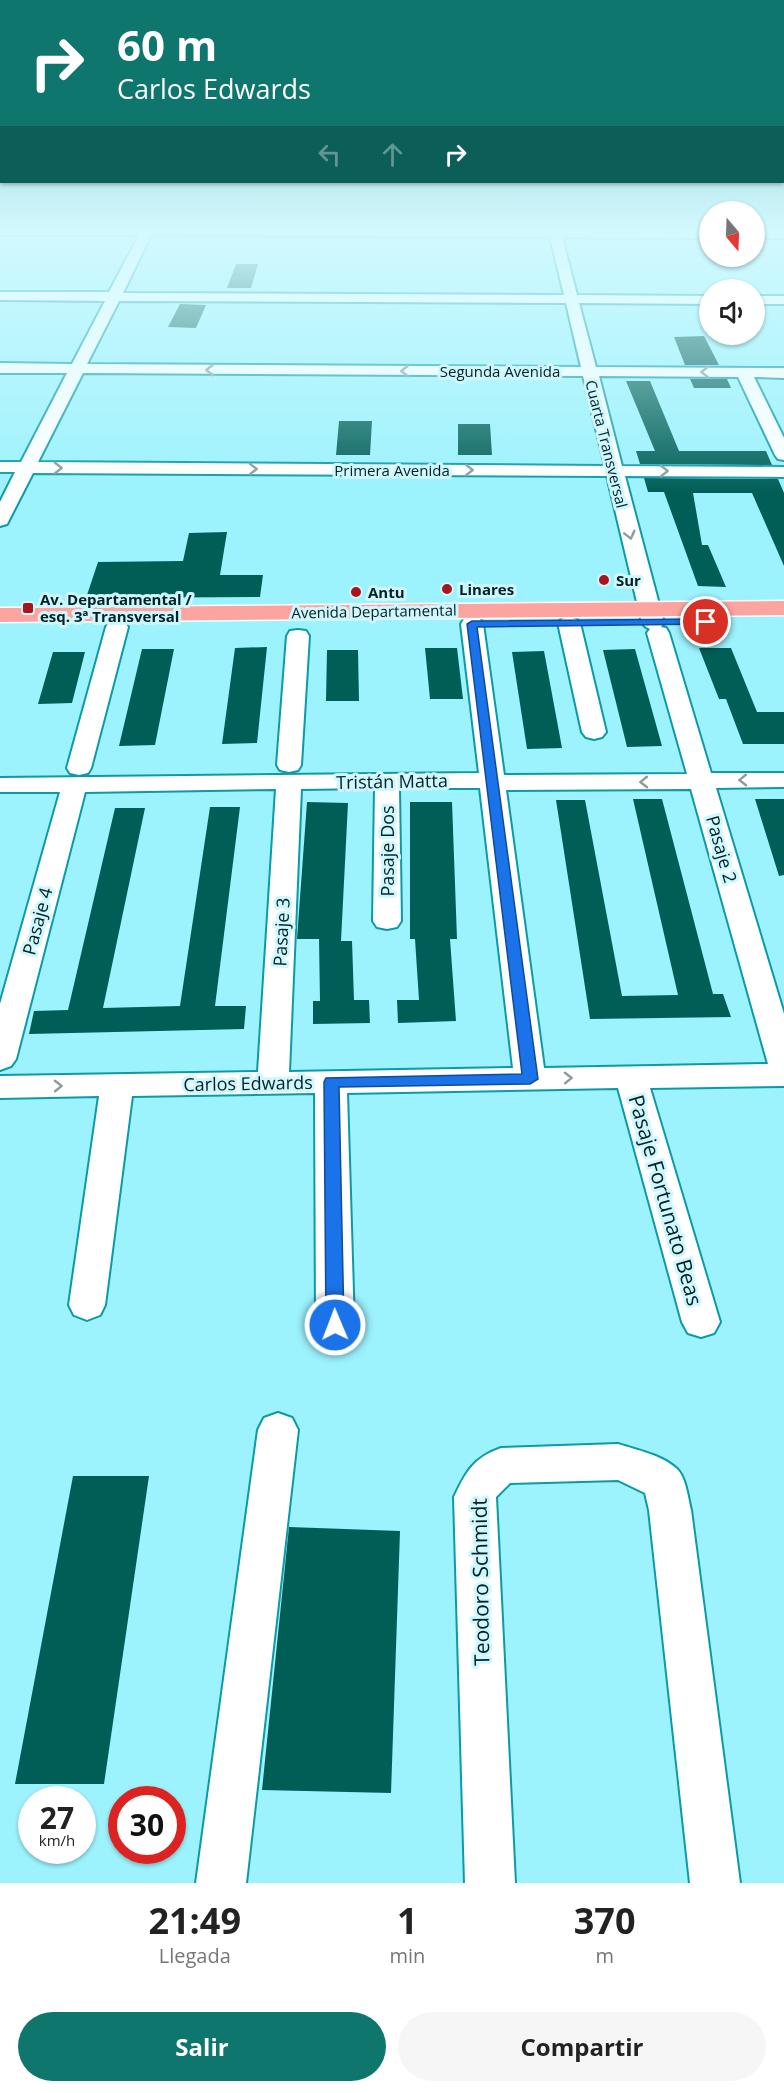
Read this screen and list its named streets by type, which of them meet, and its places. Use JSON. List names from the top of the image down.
{
  "streets": {
    "main road": ["Avenida Departamental"],
    "street": [
      "Segunda Avenida",
      "Cuarta Transversal",
      "Primera Avenida",
      "Tristán Matta",
      "Pasaje 2",
      "Pasaje Dos",
      "Pasaje 4",
      "Pasaje 3",
      "Carlos Edwards",
      "Pasaje Fortunato Beas",
      "Teodoro Schmidt"
    ]
  },
  "crossings": [
    ["Segunda Avenida", "Cuarta Transversal"],
    ["Cuarta Transversal", "Primera Avenida"],
    ["Cuarta Transversal", "Avenida Departamental"],
    ["Cuarta Transversal", "Pasaje 2"],
    ["Avenida Departamental", "Pasaje 2"],
    ["Avenida Departamental", "Pasaje 4"],
    ["Tristán Matta", "Pasaje 2"],
    ["Tristán Matta", "Pasaje Dos"],
    ["Tristán Matta", "Pasaje 4"],
    ["Tristán Matta", "Pasaje 3"],
    ["Pasaje 3", "Carlos Edwards"],
    ["Carlos Edwards", "Pasaje Fortunato Beas"]
  ],
  "one_way": ["Segunda Avenida", "Primera Avenida"],
  "places": {
    "other": ["Sur", "Linares", "Antu"],
    "transit": ["Av. Departamental / esq. 3ª Transversal"]
  },
  "north": "bottom",
  "page": {
    "turn": ["60 m", "Carlos Edwards"],
    "speed": "27 km/h",
    "limit": "30",
    "eta": [
      "21:49",
      "Llegada",
      "1",
      "min",
      "370",
      "m"
    ],
    "buttons": ["Salir", "Compartir"]
  }
}
